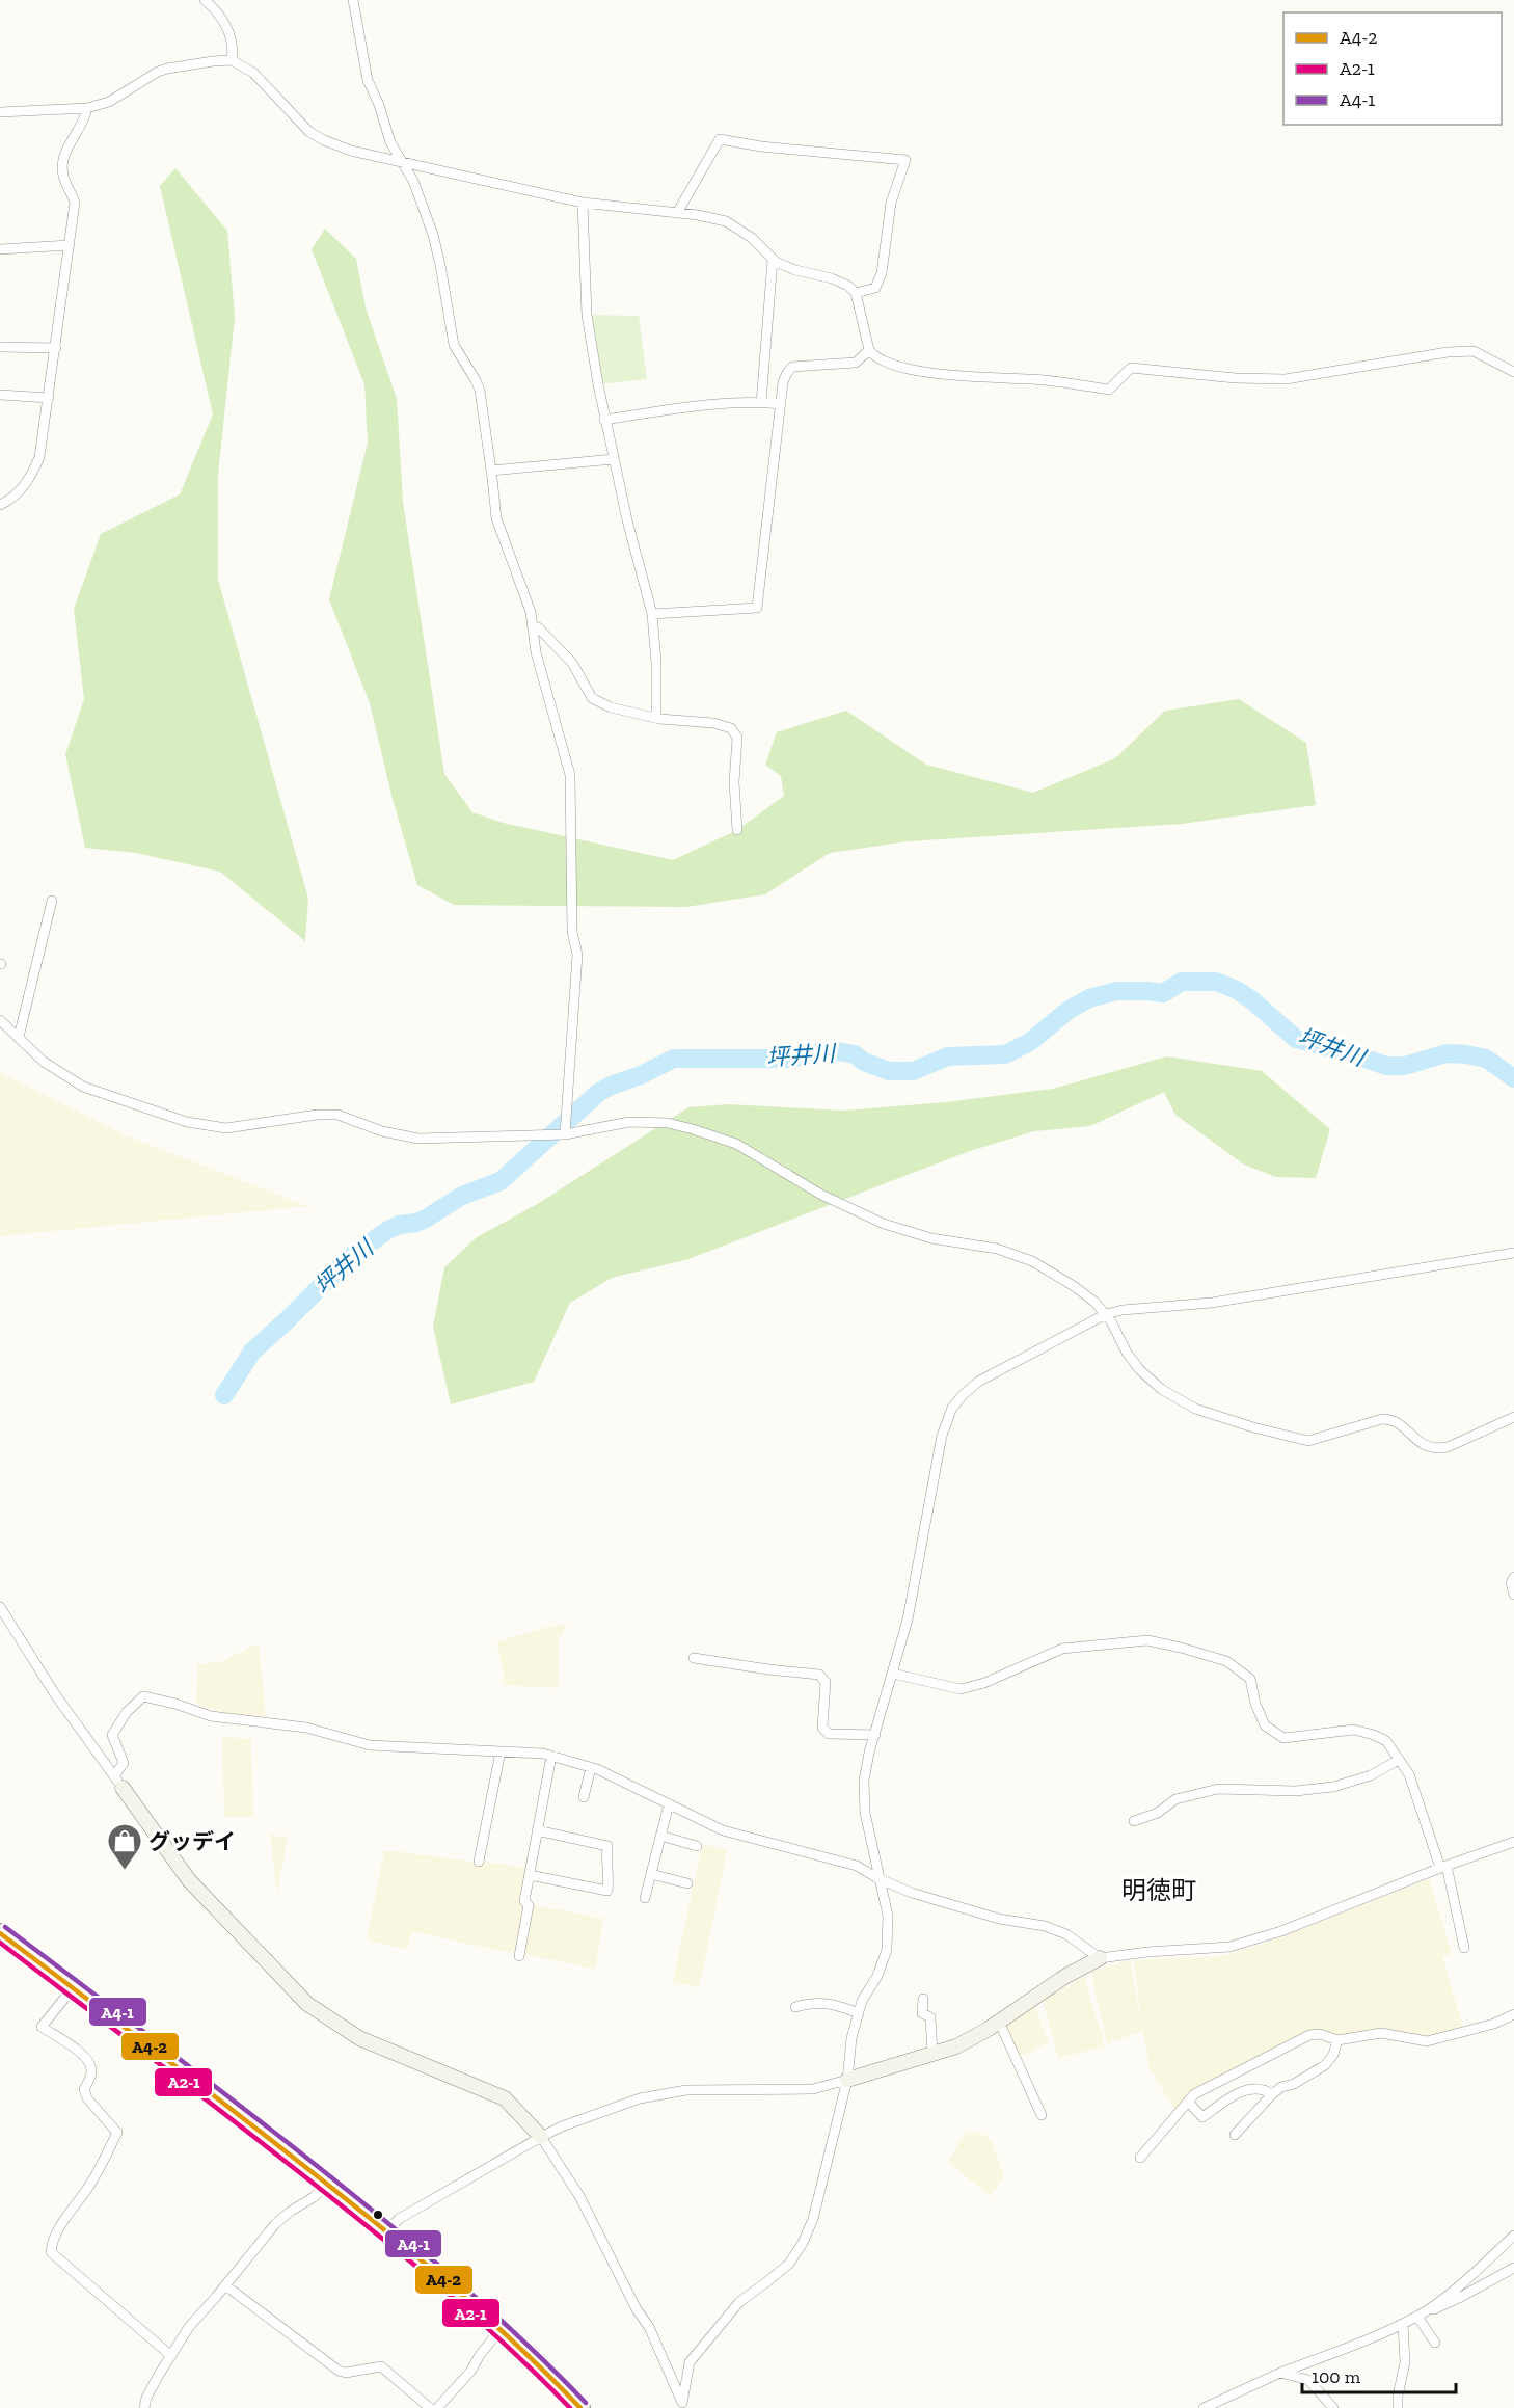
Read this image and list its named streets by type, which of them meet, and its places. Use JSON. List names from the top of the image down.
{
  "districts": ["明徳町"],
  "water": ["坪井川"],
  "places": {
    "shop": ["グッデイ"]
  },
  "lines": ["transit line A4-1", "transit line A4-2", "transit line A2-1"],
  "legend": ["A4-2", "A2-1", "A4-1"],
  "scale_bar": "100 m"
}
